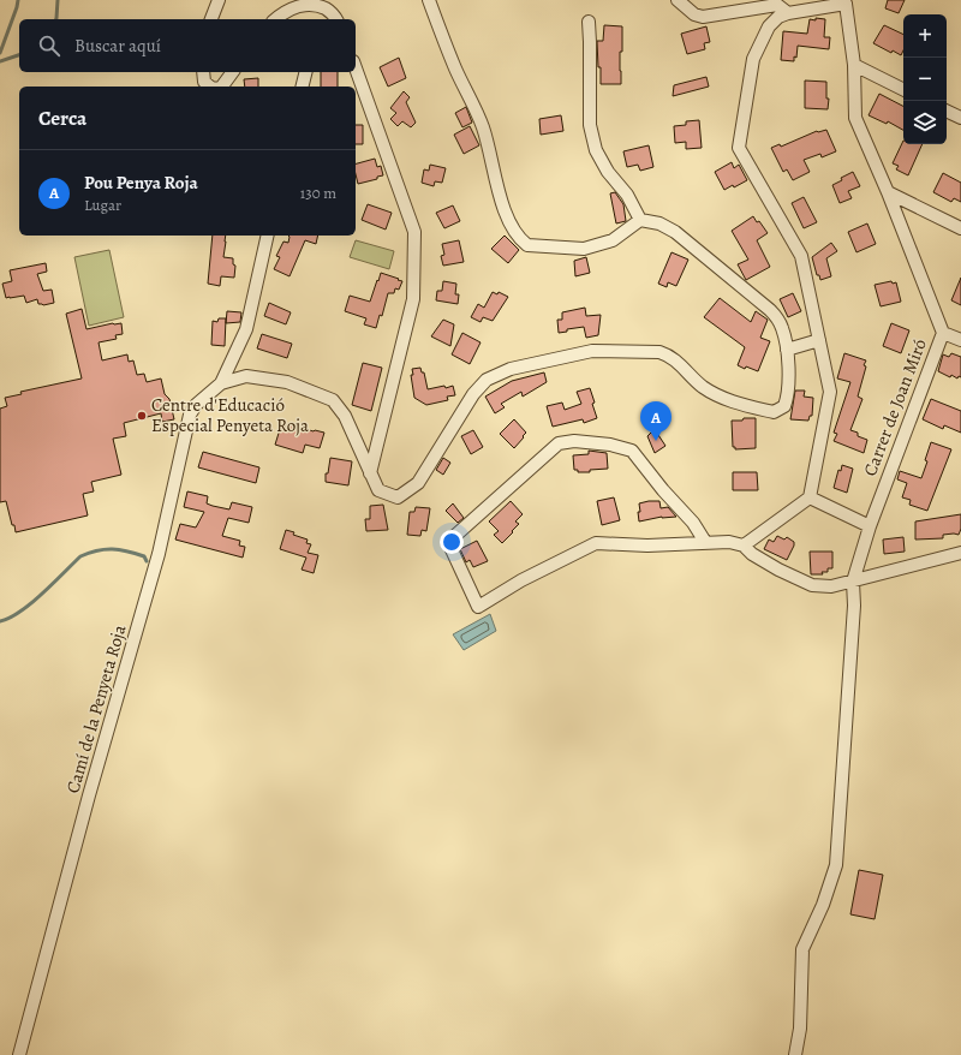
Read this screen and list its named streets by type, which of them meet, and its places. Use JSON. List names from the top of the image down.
{
  "streets": {
    "street": ["Carrer de Joan Miró", "Camí de la Penyeta Roja"]
  },
  "places": ["Centre d'Educació Especial Penyeta Roja"],
  "page": {
    "map_buttons": ["+", "−"],
    "search": "Buscar aquí",
    "heading": "Cerca",
    "list": [
      {
        "mark": "A",
        "name": "Pou Penya Roja",
        "note": "Lugar",
        "value": "130 m"
      }
    ],
    "pins": "A"
  }
}
